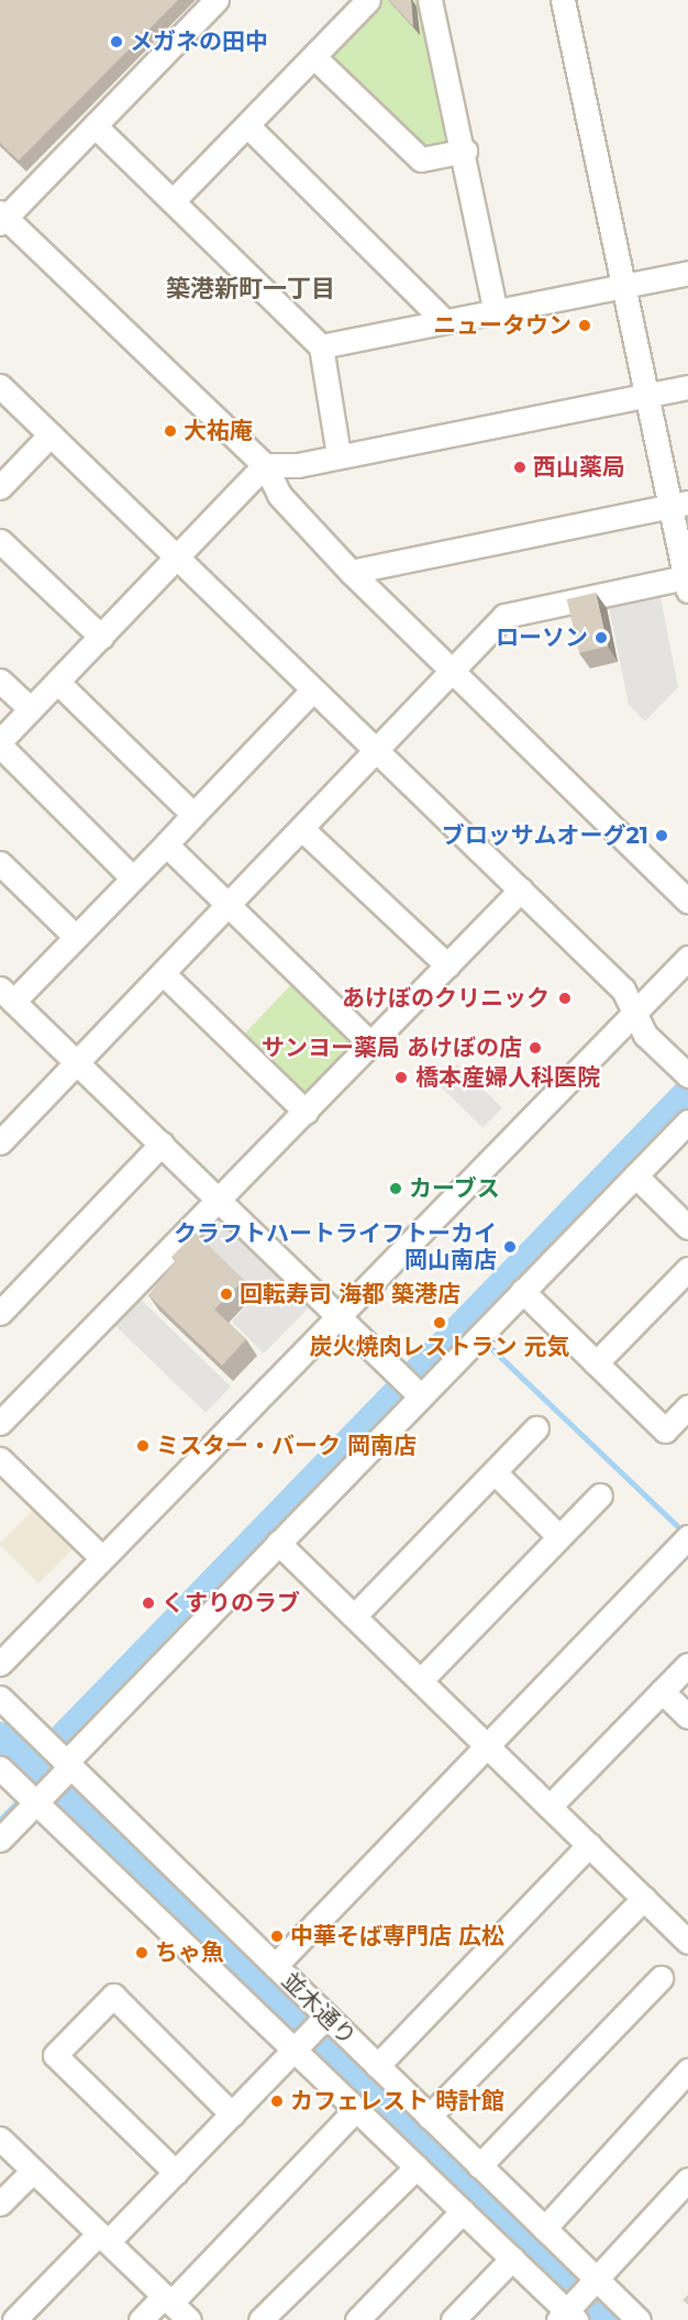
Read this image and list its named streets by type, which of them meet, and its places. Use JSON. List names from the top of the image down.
{
  "streets": {
    "street": ["並木通り"]
  },
  "districts": ["築港新町一丁目"],
  "places": [
    "メガネの田中",
    "ニュータウン",
    "大祐庵",
    "西山薬局",
    "ローソン",
    "ブロッサムオーグ21",
    "あけぼのクリニック",
    "サンヨー薬局 あけぼの店",
    "橋本産婦人科医院",
    "カーブス",
    "クラフトハートライフトーカイ 岡山南店",
    "回転寿司 海都 築港店",
    "炭火焼肉レストラン 元気",
    "ミスター・バーク 岡南店",
    "くすりのラブ",
    "中華そば専門店 広松",
    "ちゃ魚",
    "カフェレスト 時計館"
  ]
}
